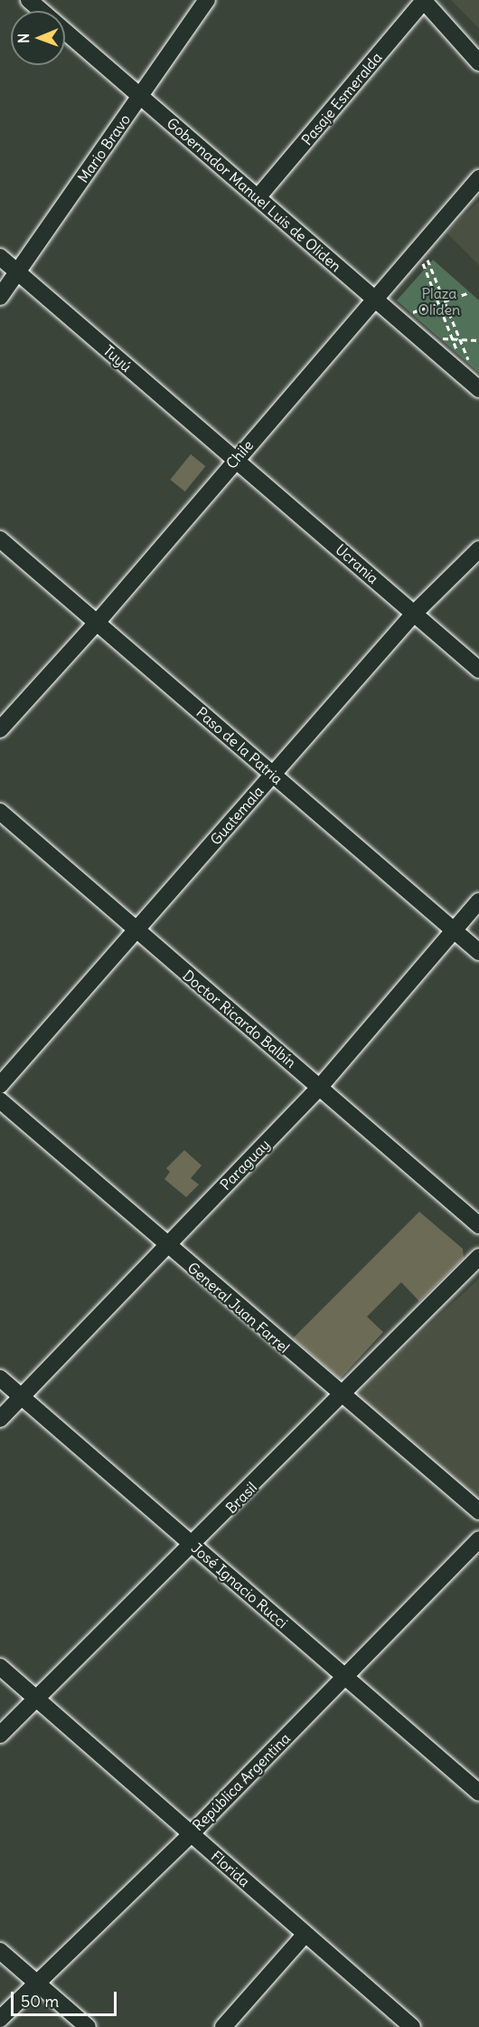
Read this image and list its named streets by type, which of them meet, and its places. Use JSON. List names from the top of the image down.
{
  "streets": {
    "street": [
      "Pasaje Esmeralda",
      "Mario Bravo",
      "Gobernador Manuel Luis de Oliden",
      "Tuyú",
      "Chile",
      "Ucrania",
      "Paso de la Patria",
      "Guatemala",
      "Doctor Ricardo Balbín",
      "Paraguay",
      "General Juan Farrel",
      "Brasil",
      "José Ignacio Rucci",
      "República Argentina",
      "Florida"
    ]
  },
  "crossings": [
    ["Pasaje Esmeralda", "Gobernador Manuel Luis de Oliden"],
    ["Mario Bravo", "Gobernador Manuel Luis de Oliden"],
    ["Mario Bravo", "Tuyú"],
    ["Gobernador Manuel Luis de Oliden", "Chile"],
    ["Tuyú", "Chile"],
    ["Tuyú", "Ucrania"],
    ["Chile", "Ucrania"],
    ["Chile", "Paso de la Patria"],
    ["Ucrania", "Guatemala"],
    ["Paso de la Patria", "Guatemala"],
    ["Paso de la Patria", "Paraguay"],
    ["Guatemala", "Doctor Ricardo Balbín"],
    ["Doctor Ricardo Balbín", "Paraguay"],
    ["Paraguay", "General Juan Farrel"],
    ["Paraguay", "José Ignacio Rucci"],
    ["General Juan Farrel", "Brasil"],
    ["Brasil", "José Ignacio Rucci"],
    ["Brasil", "Florida"],
    ["José Ignacio Rucci", "República Argentina"],
    ["República Argentina", "Florida"]
  ],
  "parks": ["Plaza Oliden"],
  "scale_bar": "50 m",
  "north": "left"
}
